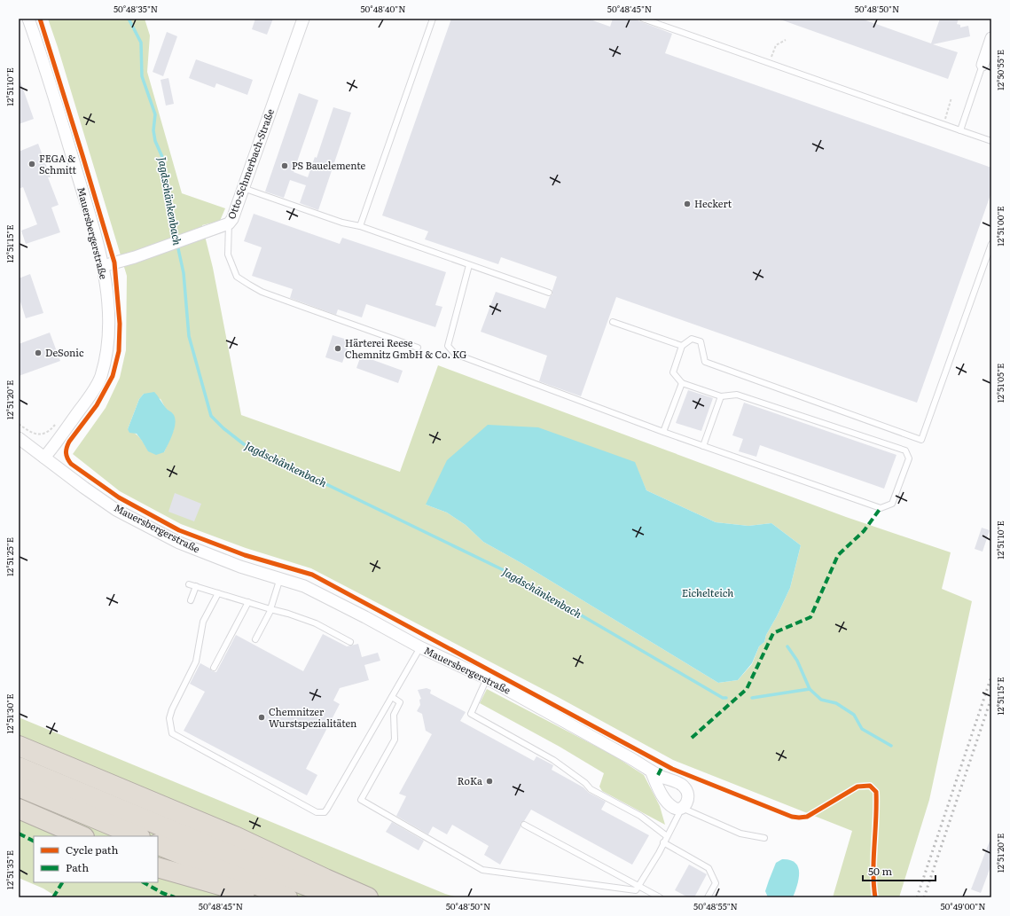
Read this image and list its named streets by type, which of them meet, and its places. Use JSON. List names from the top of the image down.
{
  "streets": {
    "street": ["Otto-Schmerbach-Straße", "Mauersbergerstraße"]
  },
  "crossings": [
    ["Otto-Schmerbach-Straße", "Mauersbergerstraße"]
  ],
  "water": ["Jagdschänkenbach", "Eichelteich"],
  "places": [
    "FEGA & Schmitt",
    "PS Bauelemente",
    "Heckert",
    "Härterei Reese Chemnitz GmbH & Co. KG",
    "DeSonic",
    "Chemnitzer Wurstspezialitäten",
    "RoKa"
  ],
  "legend": ["Cycle path", "Path"],
  "scale_bar": "50 m",
  "coordinates": [
    "50°48'35\"N",
    "50°48'40\"N",
    "50°48'45\"N",
    "50°48'50\"N",
    "12°50'55\"E",
    "12°51'10\"E",
    "12°51'00\"E",
    "12°51'15\"E",
    "12°51'05\"E",
    "12°51'20\"E",
    "12°51'25\"E",
    "12°51'30\"E",
    "12°51'35\"E",
    "50°48'55\"N",
    "50°49'00\"N"
  ]
}
